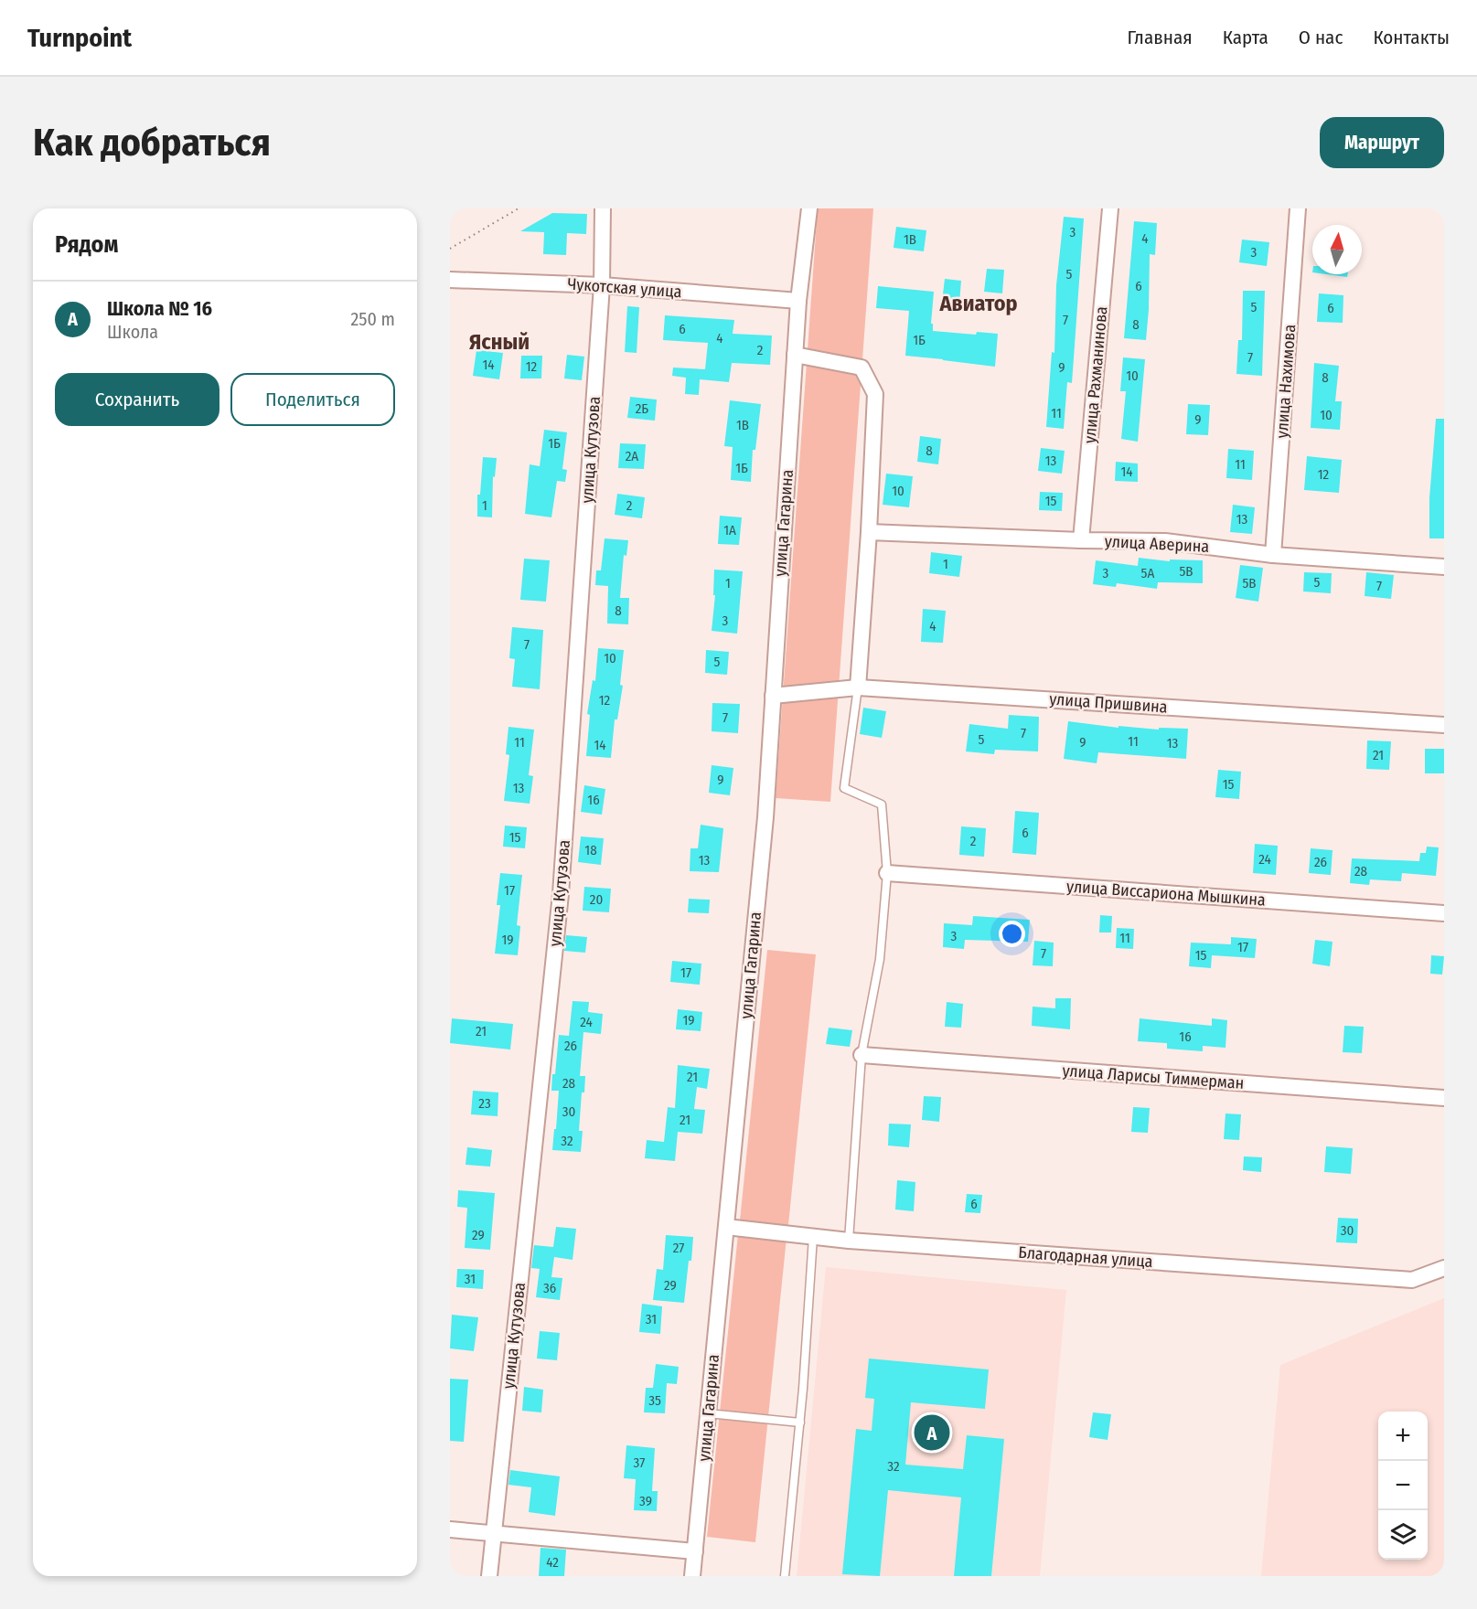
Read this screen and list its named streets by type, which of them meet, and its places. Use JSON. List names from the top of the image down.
{
  "streets": {
    "street": [
      "Чукотская улица",
      "улица Рахманинова",
      "улица Нахимова",
      "улица Кутузова",
      "улица Гагарина",
      "улица Аверина",
      "улица Пришвина",
      "улица Виссариона Мышкина",
      "улица Ларисы Тиммерман",
      "Благодарная улица"
    ]
  },
  "crossings": [
    ["Чукотская улица", "улица Кутузова"],
    ["Чукотская улица", "улица Гагарина"],
    ["улица Рахманинова", "улица Аверина"],
    ["улица Нахимова", "улица Аверина"],
    ["улица Гагарина", "улица Пришвина"],
    ["улица Гагарина", "Благодарная улица"]
  ],
  "districts": ["Авиатор", "Ясный"],
  "house_numbers": [
    "3",
    "4",
    "1В",
    "3",
    "5",
    "6",
    "5",
    "6",
    "7",
    "8",
    "6",
    "4",
    "1Б",
    "2",
    "7",
    "14",
    "12",
    "9",
    "10",
    "8",
    "2Б",
    "11",
    "10",
    "9",
    "1В",
    "1Б",
    "8",
    "2А",
    "13",
    "11",
    "1Б",
    "14",
    "12",
    "10",
    "15",
    "1",
    "2",
    "13",
    "1А",
    "1",
    "5В",
    "3",
    "5А",
    "5",
    "1",
    "5В",
    "7",
    "8",
    "3",
    "4",
    "7",
    "10",
    "5",
    "12",
    "7",
    "7",
    "5",
    "11",
    "11",
    "9",
    "13",
    "14",
    "21",
    "9",
    "15",
    "13",
    "16",
    "6",
    "15",
    "2",
    "18",
    "24",
    "13",
    "26",
    "28",
    "17",
    "20",
    "3",
    "11",
    "19",
    "17",
    "7",
    "15",
    "17",
    "19",
    "24",
    "21",
    "16",
    "26",
    "21",
    "28",
    "23",
    "30",
    "21",
    "32",
    "6",
    "30",
    "29",
    "27",
    "31",
    "29",
    "36",
    "31",
    "35",
    "37",
    "32",
    "39",
    "42"
  ],
  "north": "top",
  "page": {
    "header": "Turnpoint",
    "nav": [
      "Главная",
      "Карта",
      "О нас",
      "Контакты"
    ],
    "buttons": [
      "Маршрут",
      ["Сохранить", "Поделиться"]
    ],
    "title": "Как добраться",
    "heading": "Рядом",
    "list": [
      {
        "mark": "A",
        "name": "Школа № 16",
        "note": "Школа",
        "value": "250 m"
      }
    ],
    "map_buttons": ["+", "−"],
    "pins": "A"
  }
}
